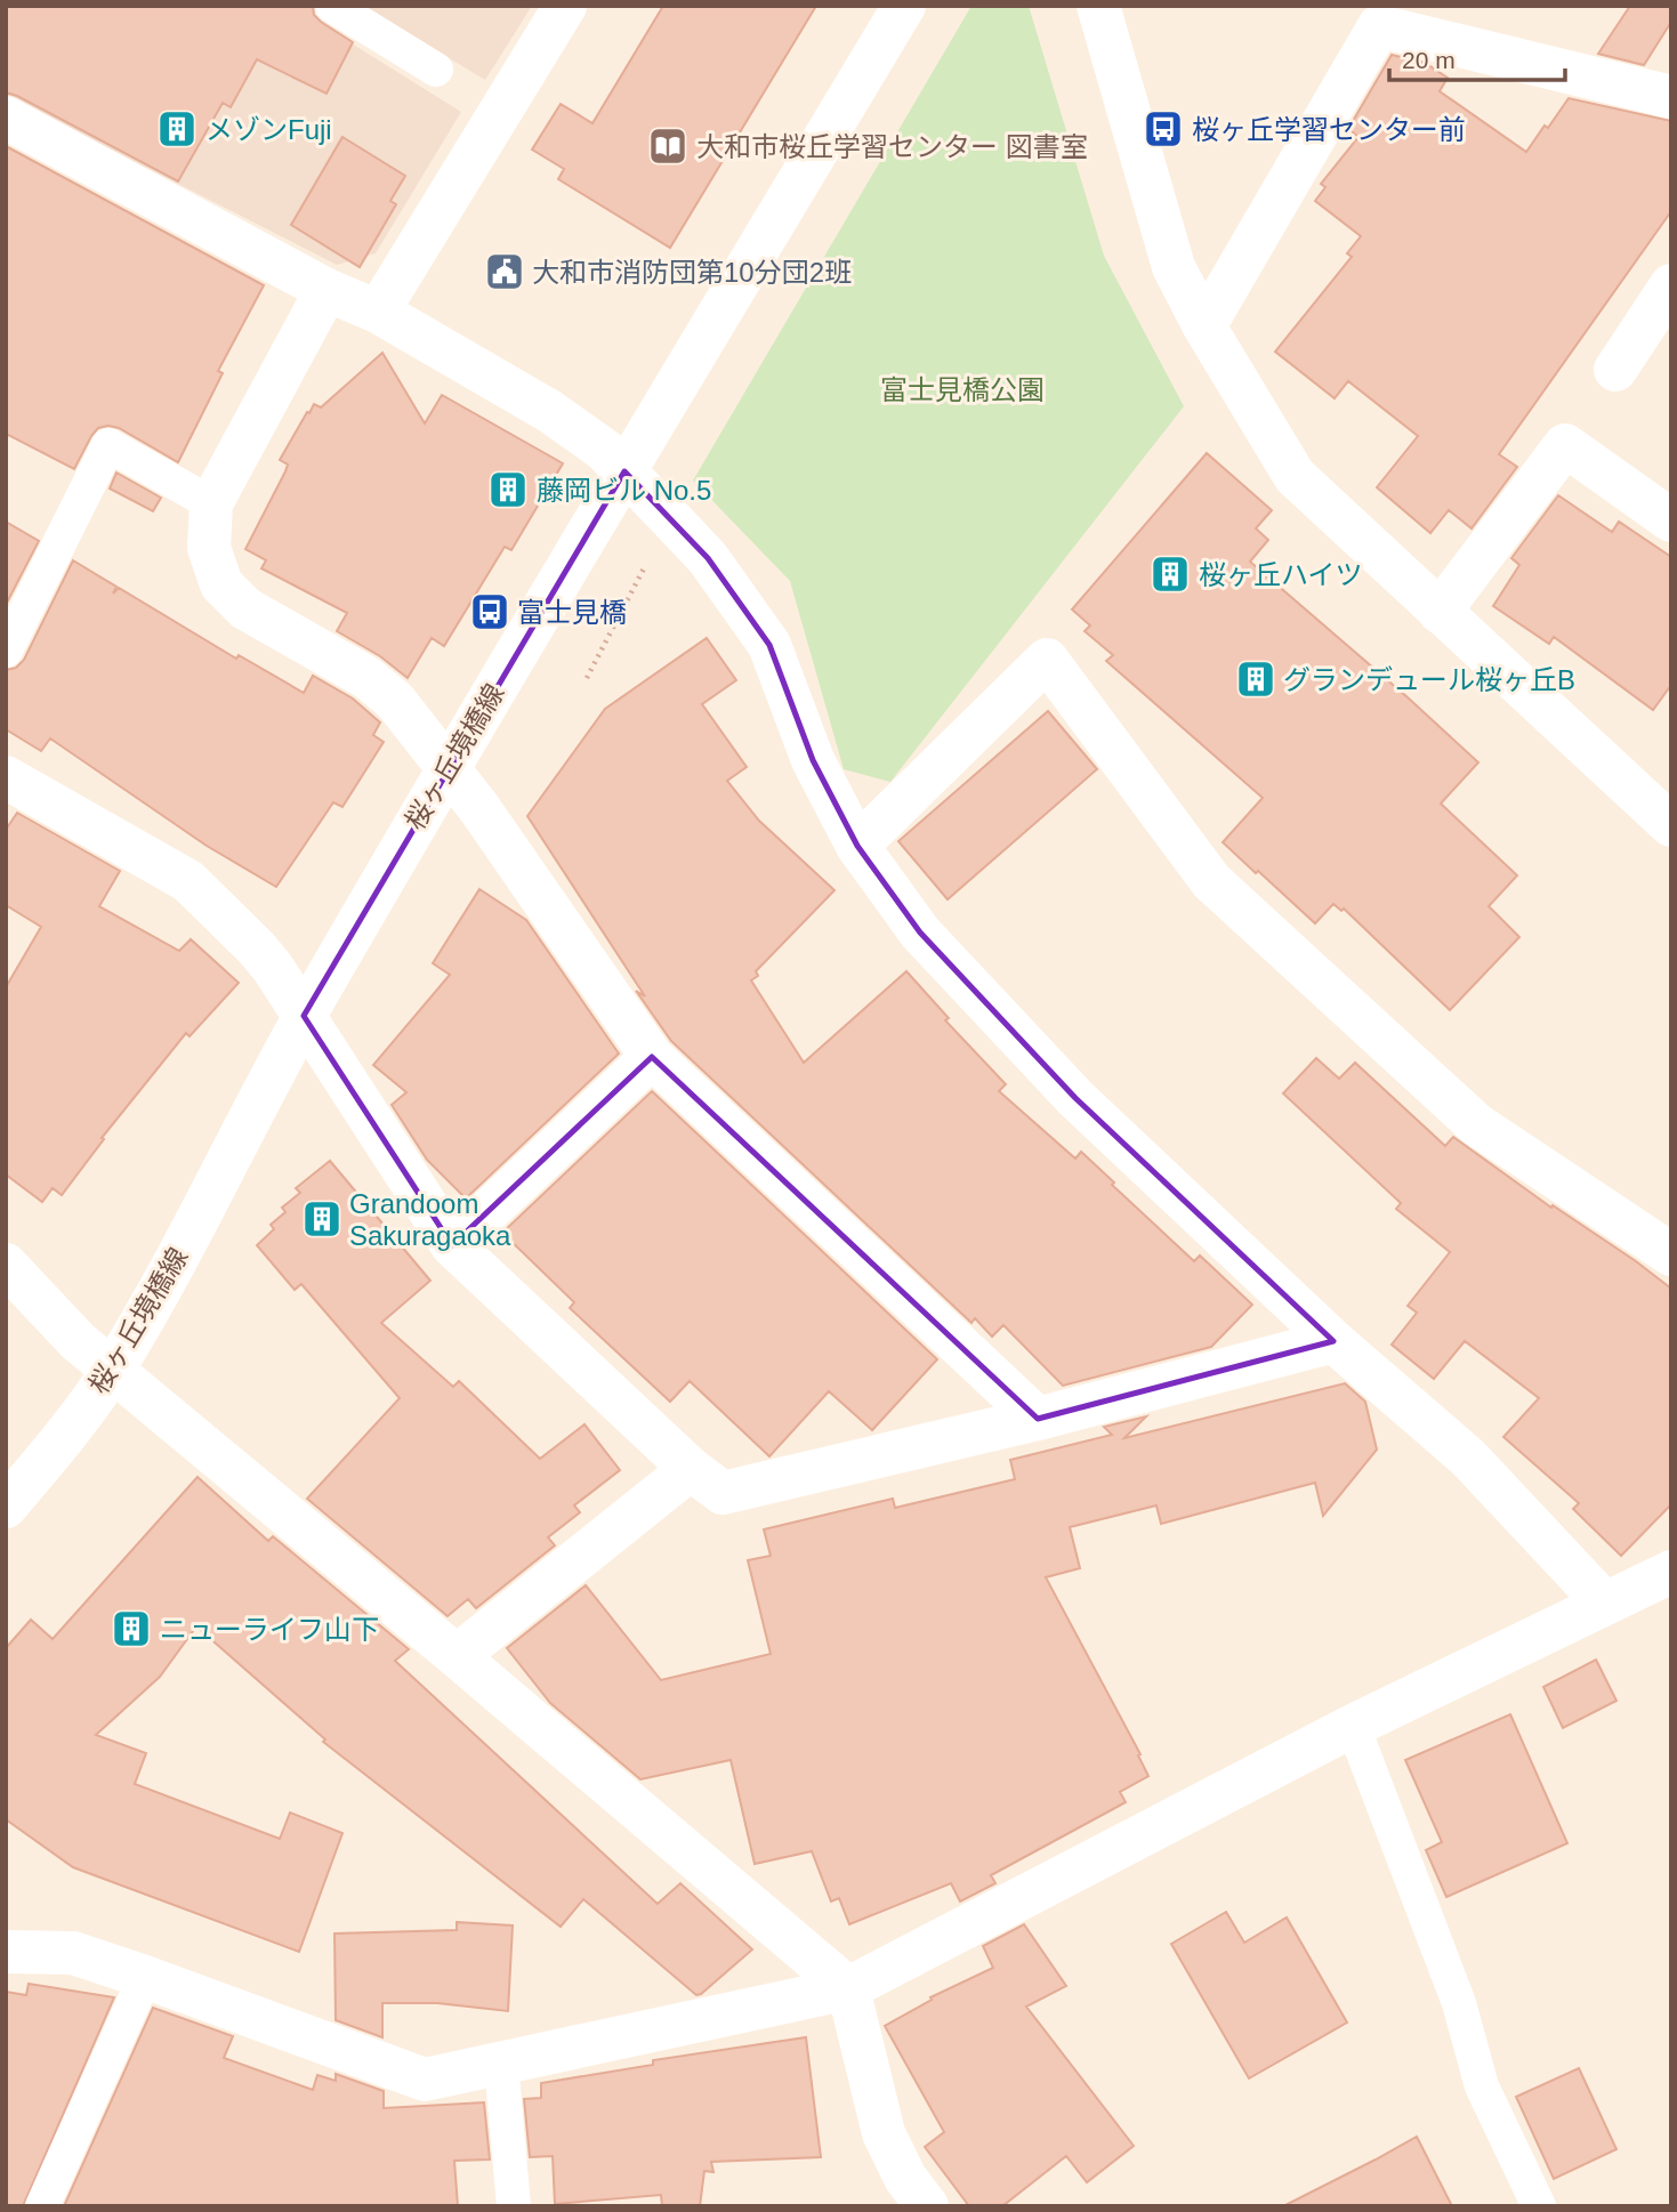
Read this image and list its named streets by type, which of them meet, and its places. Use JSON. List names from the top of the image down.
{
  "streets": {
    "street": ["桜ヶ丘境橋線"]
  },
  "parks": ["富士見橋公園"],
  "places": {
    "building": [
      "メゾンFuji",
      "藤岡ビル No.5",
      "桜ヶ丘ハイツ",
      "グランデュール桜ヶ丘B",
      "Grandoom Sakuragaoka",
      "ニューライフ山下"
    ],
    "bus stop": ["桜ヶ丘学習センター前", "富士見橋"],
    "library": ["大和市桜丘学習センター 図書室"],
    "public building": ["大和市消防団第10分団2班"]
  },
  "scale_bar": "20 m"
}
